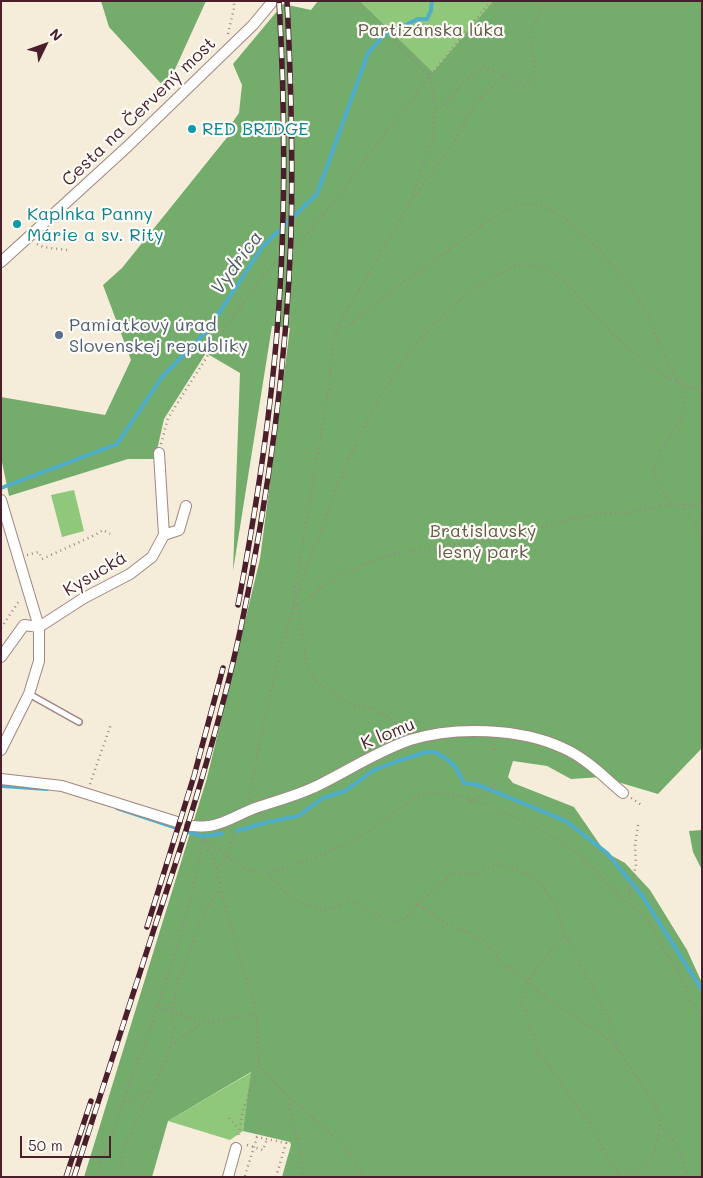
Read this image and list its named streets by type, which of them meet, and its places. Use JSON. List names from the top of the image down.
{
  "streets": {
    "street": ["Cesta na Červený most", "Kysucká", "K lomu"]
  },
  "water": ["Vydrica"],
  "parks": ["Partizánska lúka", "Bratislavský lesný park"],
  "places": ["RED BRIDGE", "Kaplnka Panny Márie a sv. Rity", "Pamiatkový úrad Slovenskej republiky"],
  "scale_bar": "50 m",
  "north": "top right"
}
